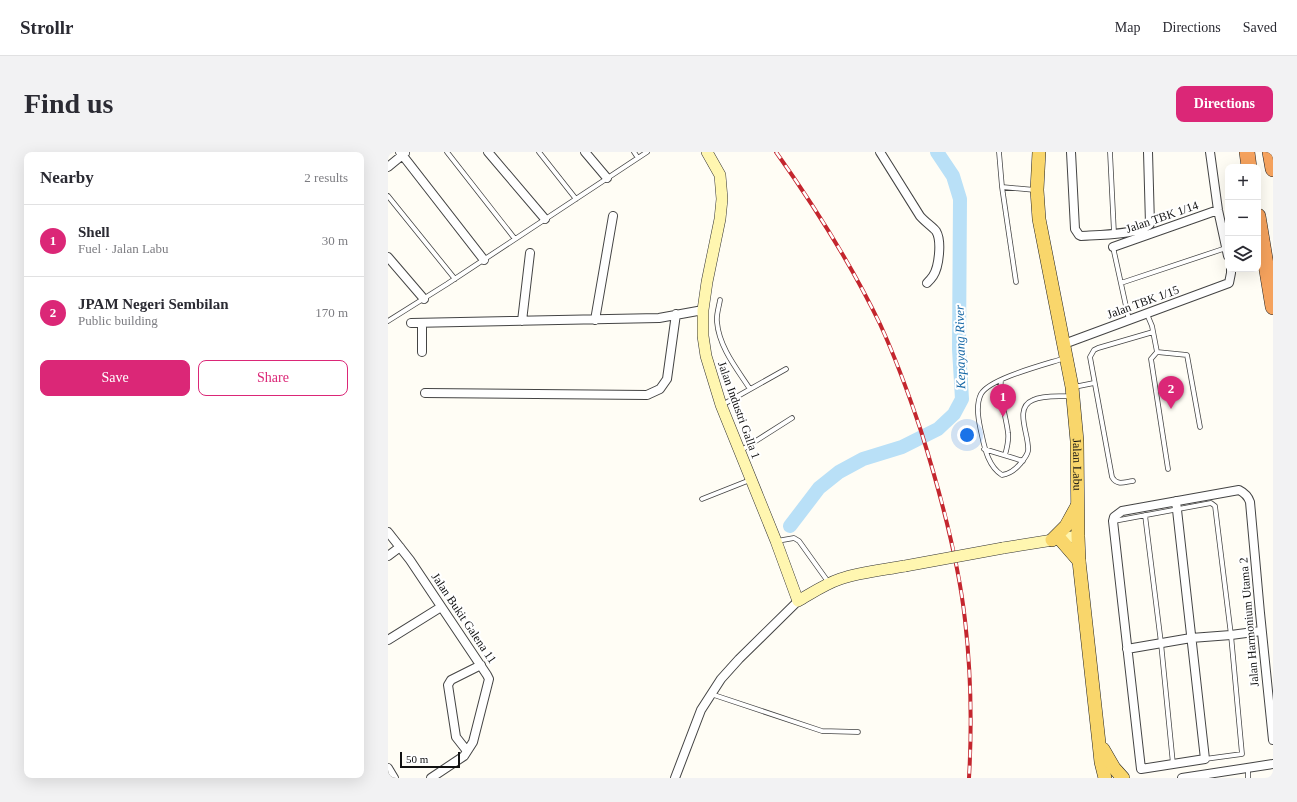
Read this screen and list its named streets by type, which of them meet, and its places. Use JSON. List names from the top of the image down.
{
  "streets": {
    "main road": ["Jalan Industri Galla 1", "Jalan Labu"],
    "street": [
      "Jalan TBK 1/14",
      "Jalan TBK 1/15",
      "Jalan Bukit Galena 11",
      "Jalan Harmonium Utama 2"
    ]
  },
  "crossings": [
    ["Jalan TBK 1/15", "Jalan Labu"]
  ],
  "water": ["Kepayang River"],
  "scale_bar": "50 m",
  "page": {
    "header": "Strollr",
    "nav": ["Map", "Directions", "Saved"],
    "buttons": [
      "Directions",
      ["Save", "Share"]
    ],
    "title": "Find us",
    "heading": ["Nearby", "2 results"],
    "map_buttons": ["+", "−"],
    "list": [
      {
        "mark": "1",
        "name": "Shell",
        "note": "Fuel · Jalan Labu",
        "value": "30 m"
      },
      {
        "mark": "2",
        "name": "JPAM Negeri Sembilan",
        "note": "Public building",
        "value": "170 m"
      }
    ],
    "pins": ["2", "1"],
    "scale": "50 m"
  }
}
